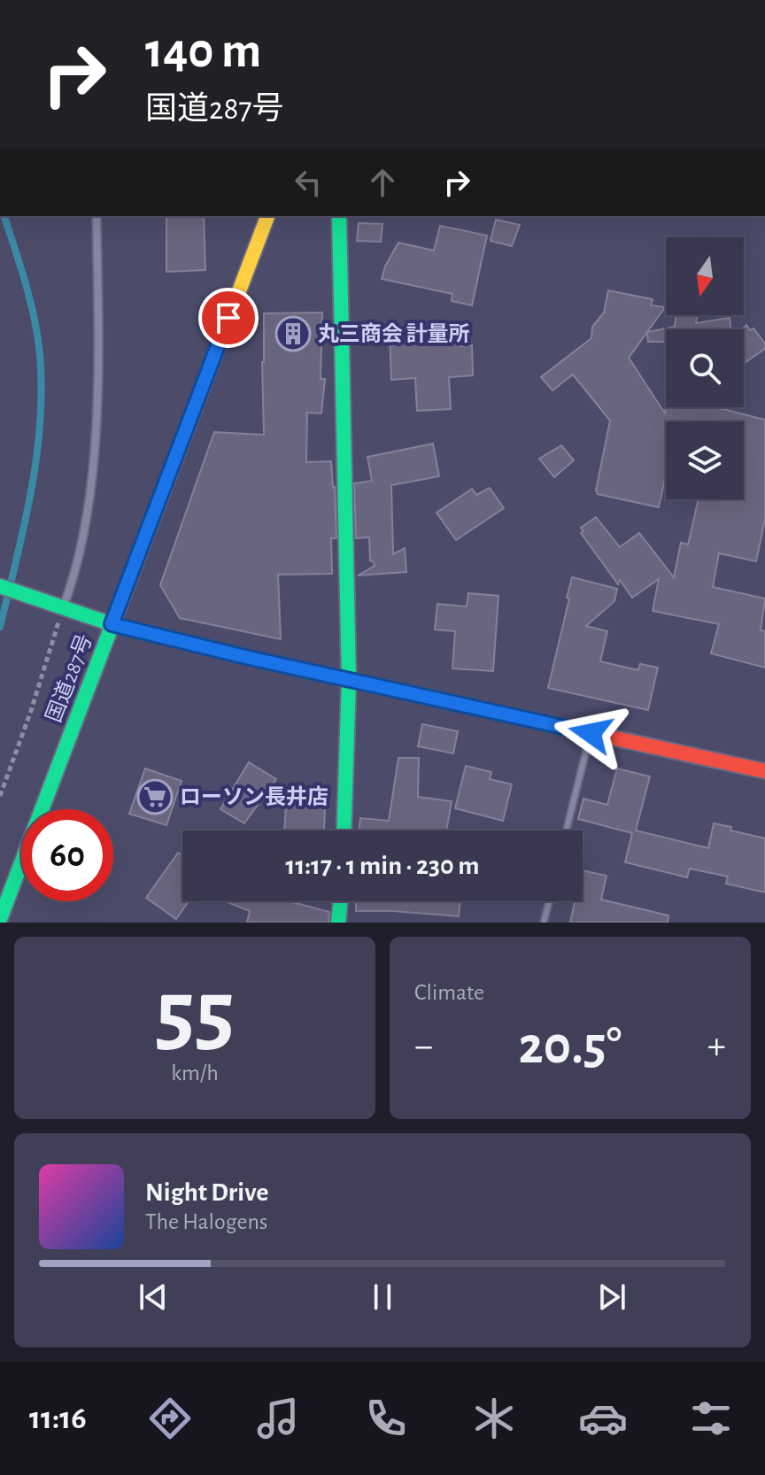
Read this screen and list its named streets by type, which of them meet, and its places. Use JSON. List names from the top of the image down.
{
  "streets": {
    "main road": ["国道287号"]
  },
  "places": {
    "building": ["丸三商会 計量所"],
    "supermarket": ["ローソン長井店"]
  },
  "north": "bottom",
  "page": {
    "turn": ["140 m", "国道287号"],
    "limit": "60",
    "trip": "11:17 · 1 min · 230 m",
    "tile": [
      ["55", "km/h"],
      "Climate"
    ],
    "heat": ["−", "20.5°", "+"],
    "song": ["Night Drive", "The Halogens"],
    "tabs": "11:16"
  }
}
